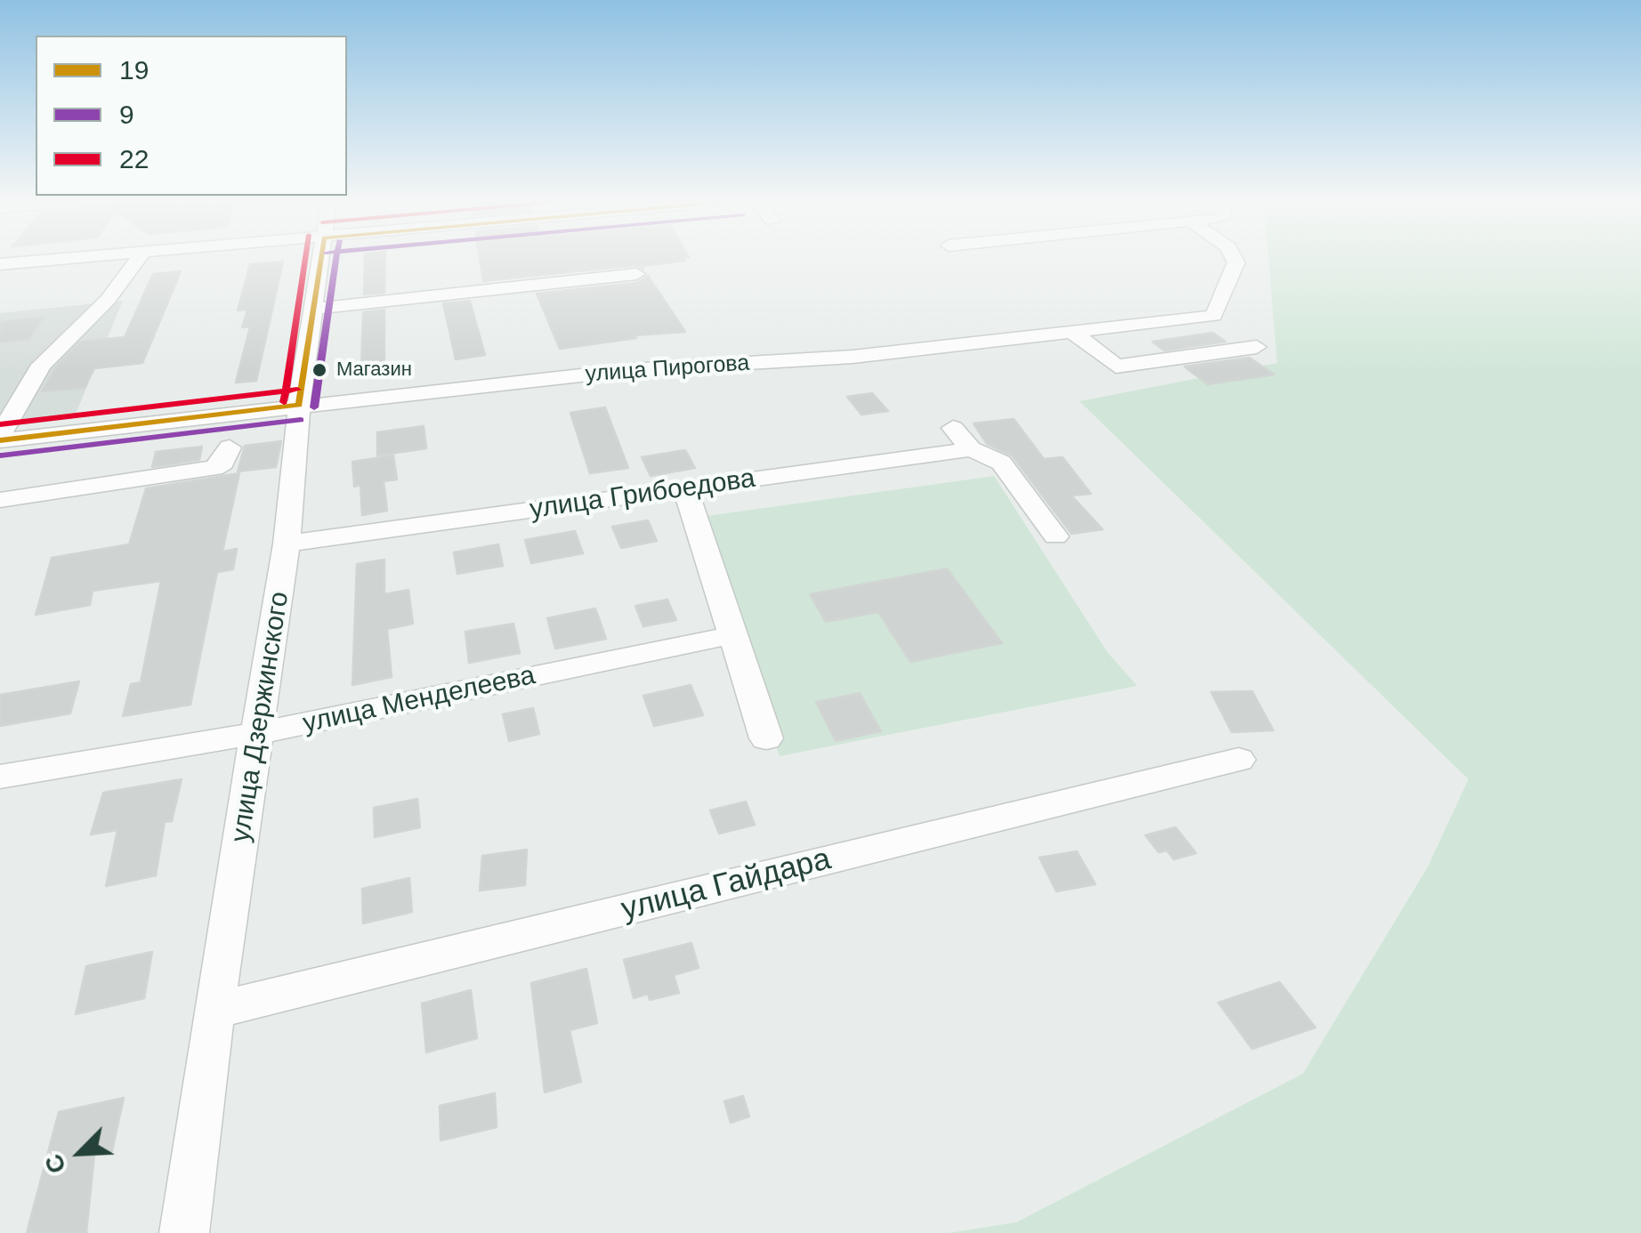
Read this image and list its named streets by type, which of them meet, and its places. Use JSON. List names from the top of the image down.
{
  "streets": {
    "street": [
      "улица Пирогова",
      "улица Грибоедова",
      "улица Менделеева",
      "улица Дзержинского",
      "улица Гайдара"
    ]
  },
  "crossings": [
    ["улица Пирогова", "улица Дзержинского"],
    ["улица Грибоедова", "улица Дзержинского"],
    ["улица Менделеева", "улица Дзержинского"],
    ["улица Дзержинского", "улица Гайдара"]
  ],
  "places": ["Магазин"],
  "lines": ["transit line 19", "transit line 9", "transit line 22"],
  "legend": ["19", "9", "22"],
  "north": "bottom left"
}
